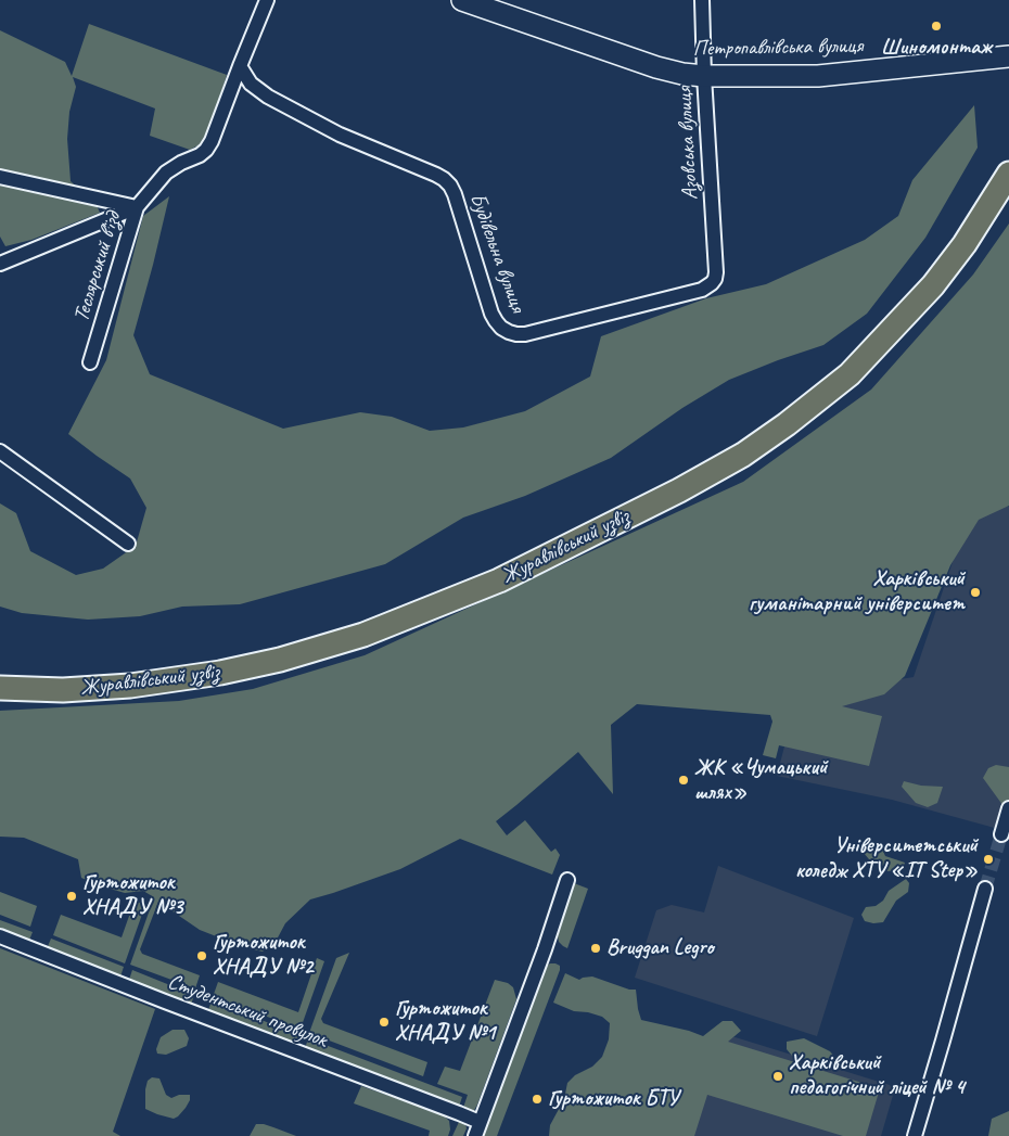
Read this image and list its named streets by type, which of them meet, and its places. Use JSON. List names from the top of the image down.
{
  "streets": {
    "main road": ["Журавлівський узвіз"],
    "street": [
      "Петропавлівська вулиця",
      "Азовська вулиця",
      "Будівельна вулиця",
      "Теслярський в'їзд",
      "Студентський провулок"
    ]
  },
  "crossings": [
    ["Петропавлівська вулиця", "Азовська вулиця"],
    ["Азовська вулиця", "Будівельна вулиця"],
    ["Будівельна вулиця", "Теслярський в'їзд"]
  ],
  "places": [
    "Шиномонтаж",
    "Харківський гуманітарний університет",
    "ЖК «Чумацький шлях»",
    "Університетський коледж ХТУ «IT Step»",
    "Гуртожиток ХНАДУ №3",
    "Bruggan Legro",
    "Гуртожиток ХНАДУ №2",
    "Гуртожиток ХНАДУ №1",
    "Харківський педагогічний ліцей № 4",
    "Гуртожиток БТУ"
  ]
}
